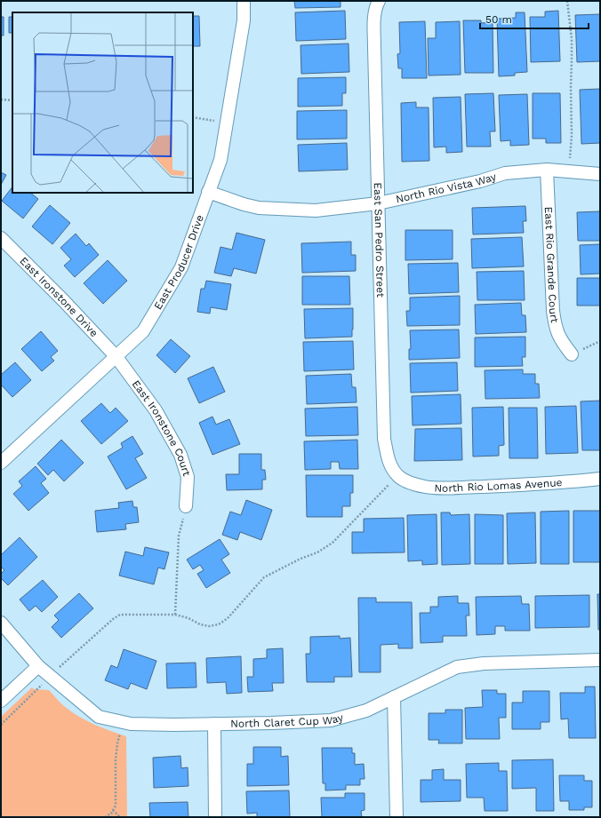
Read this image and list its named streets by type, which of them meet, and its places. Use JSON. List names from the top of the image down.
{
  "streets": {
    "street": [
      "North Rio Vista Way",
      "East San Pedro Street",
      "East Producer Drive",
      "East Rio Grande Court",
      "East Ironstone Drive",
      "East Ironstone Court",
      "North Rio Lomas Avenue",
      "North Claret Cup Way"
    ]
  },
  "crossings": [
    ["North Rio Vista Way", "East San Pedro Street"],
    ["North Rio Vista Way", "East Producer Drive"],
    ["North Rio Vista Way", "East Rio Grande Court"],
    ["East San Pedro Street", "North Rio Lomas Avenue"],
    ["East Producer Drive", "East Ironstone Drive"],
    ["East Producer Drive", "East Ironstone Court"],
    ["East Ironstone Drive", "East Ironstone Court"]
  ],
  "scale_bar": "50 m"
}
